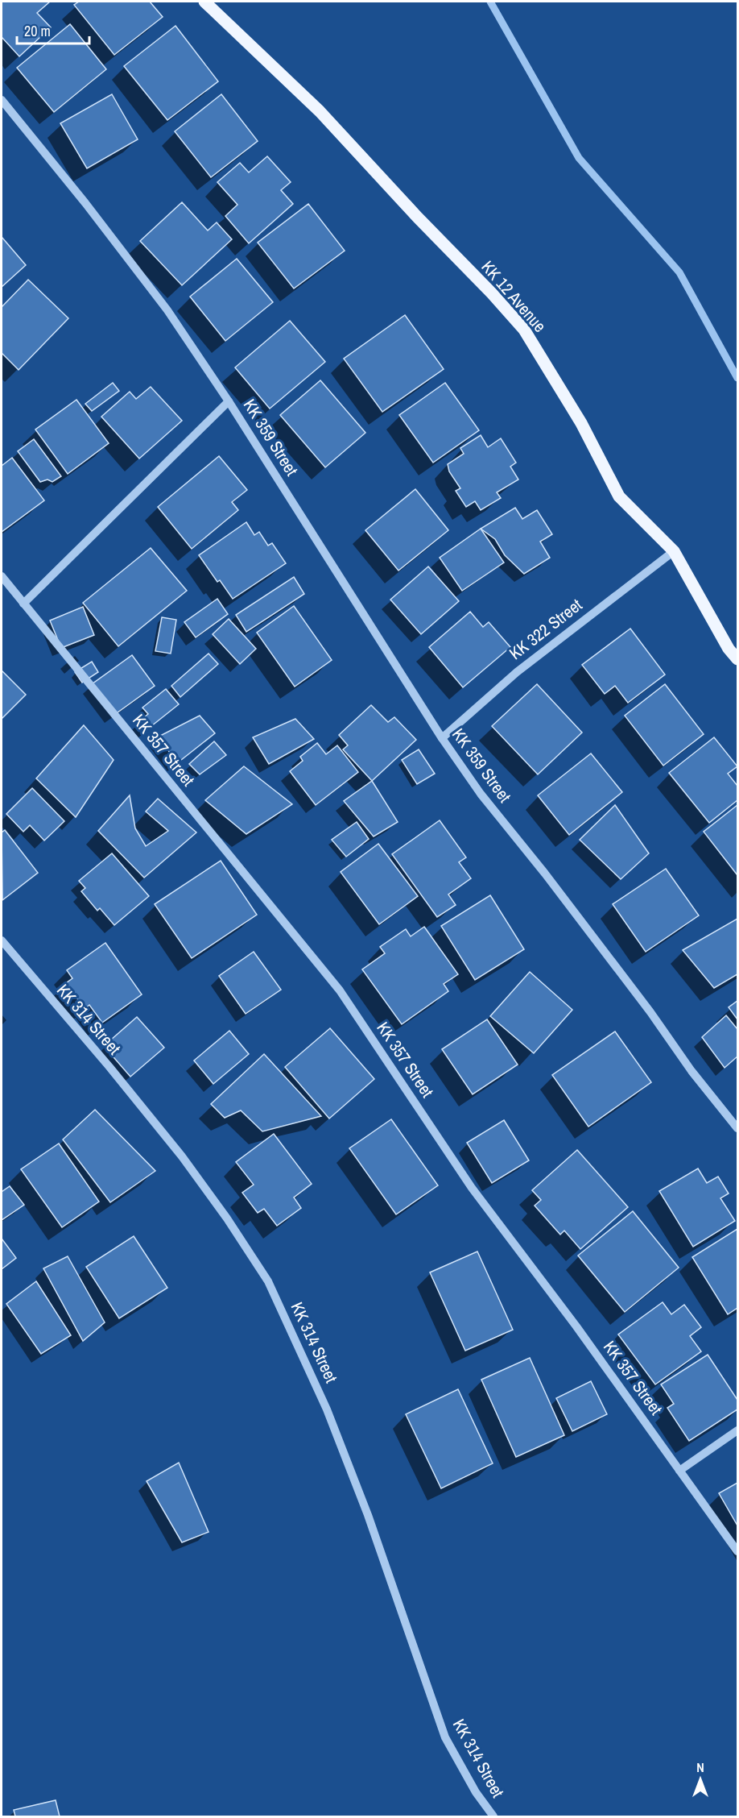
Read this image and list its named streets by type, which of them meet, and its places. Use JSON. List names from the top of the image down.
{
  "streets": {
    "main road": ["KK 12 Avenue"],
    "street": [
      "KK 359 Street",
      "KK 322 Street",
      "KK 357 Street",
      "KK 314 Street"
    ]
  },
  "crossings": [
    ["KK 12 Avenue", "KK 322 Street"],
    ["KK 359 Street", "KK 322 Street"],
    ["KK 359 Street", "KK 357 Street"]
  ],
  "scale_bar": "20 m",
  "north": "top"
}
